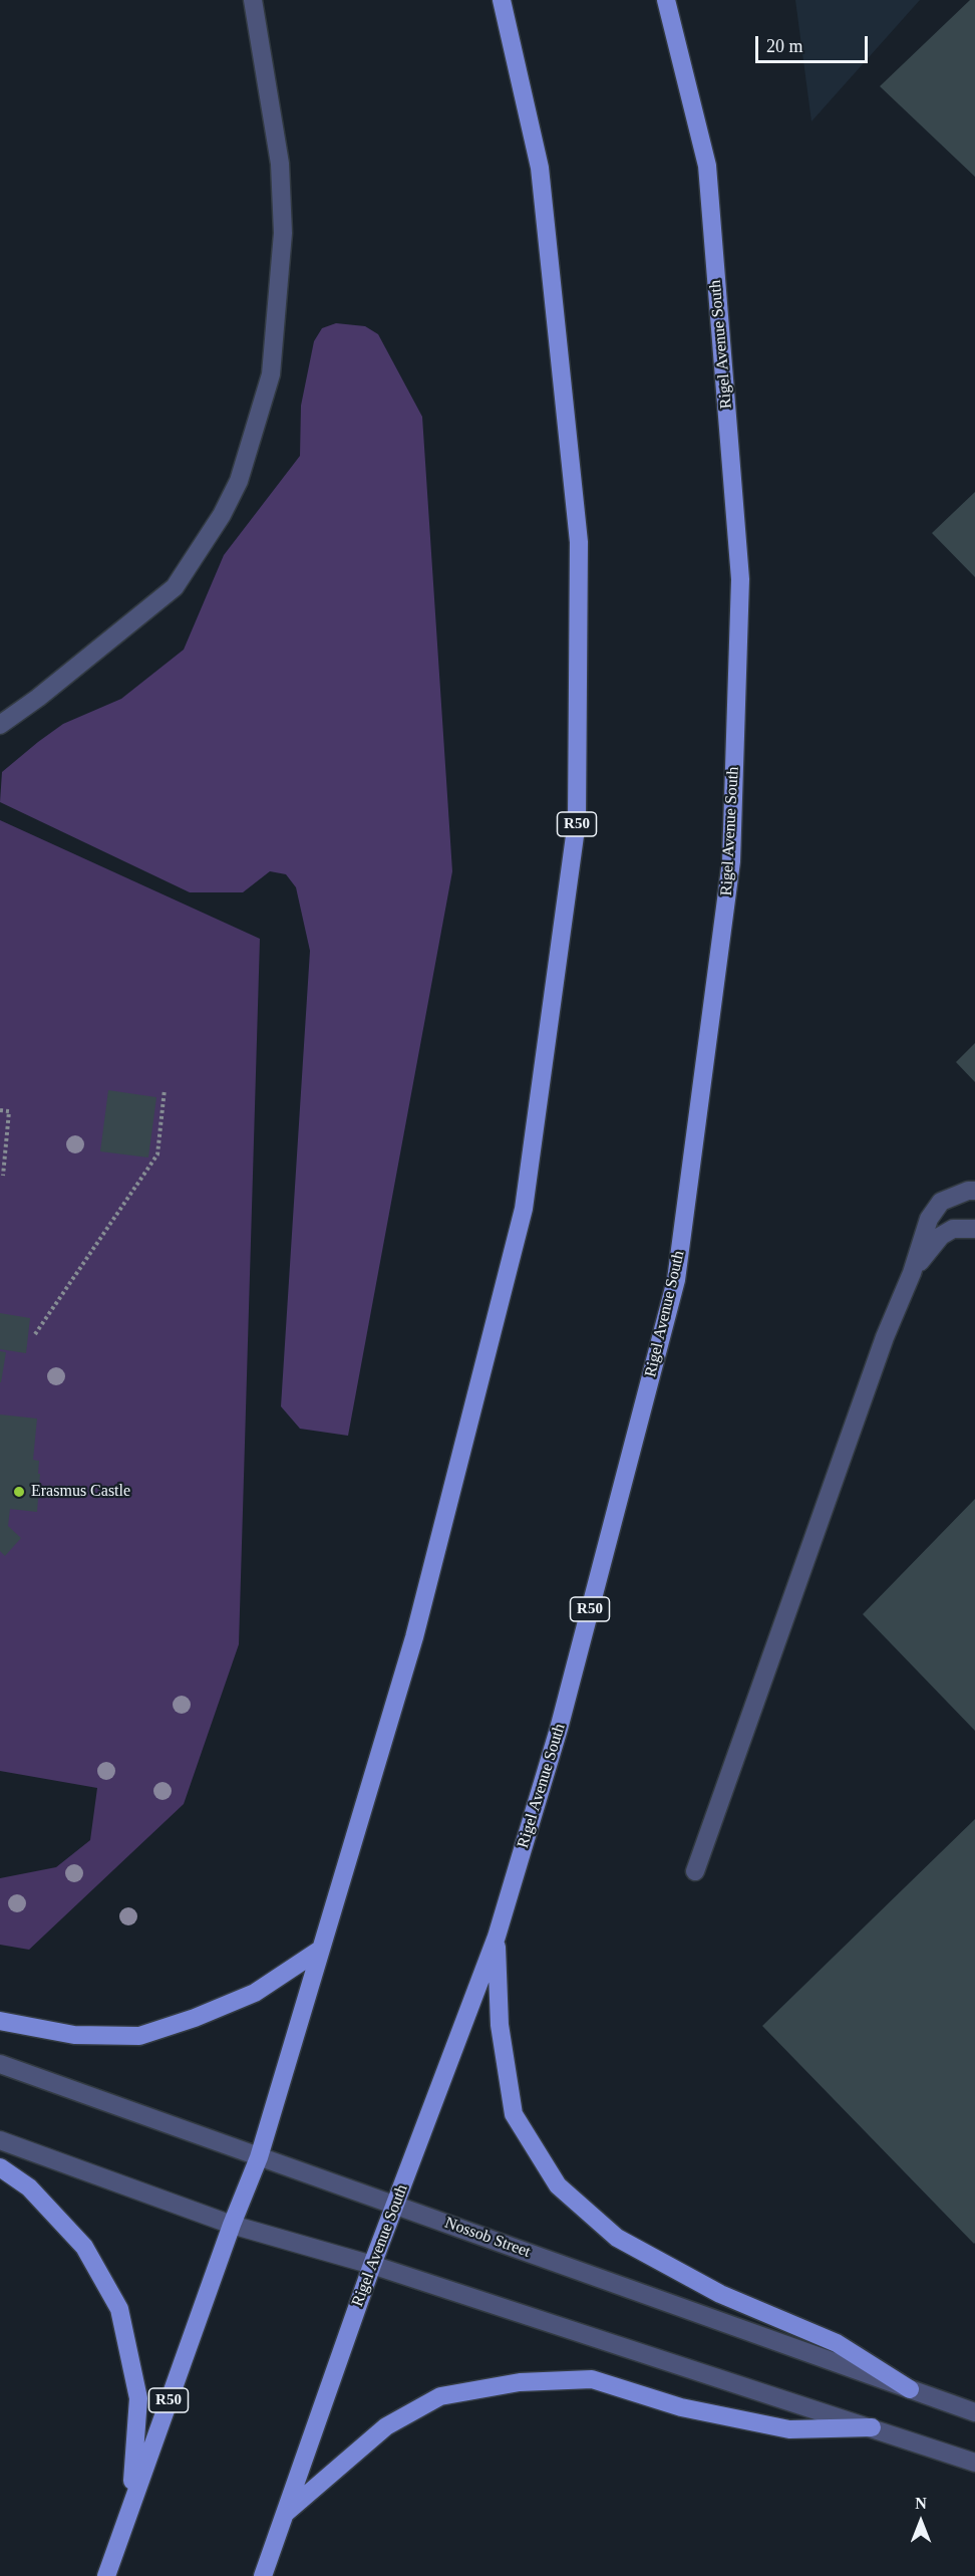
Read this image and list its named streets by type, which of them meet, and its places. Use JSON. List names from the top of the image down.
{
  "streets": {
    "main road": ["Rigel Avenue South", "R50"],
    "street": ["Nossob Street"]
  },
  "crossings": [
    ["Rigel Avenue South", "Nossob Street"],
    ["R50", "Nossob Street"]
  ],
  "places": ["Erasmus Castle"],
  "scale_bar": "20 m",
  "north": "top"
}
